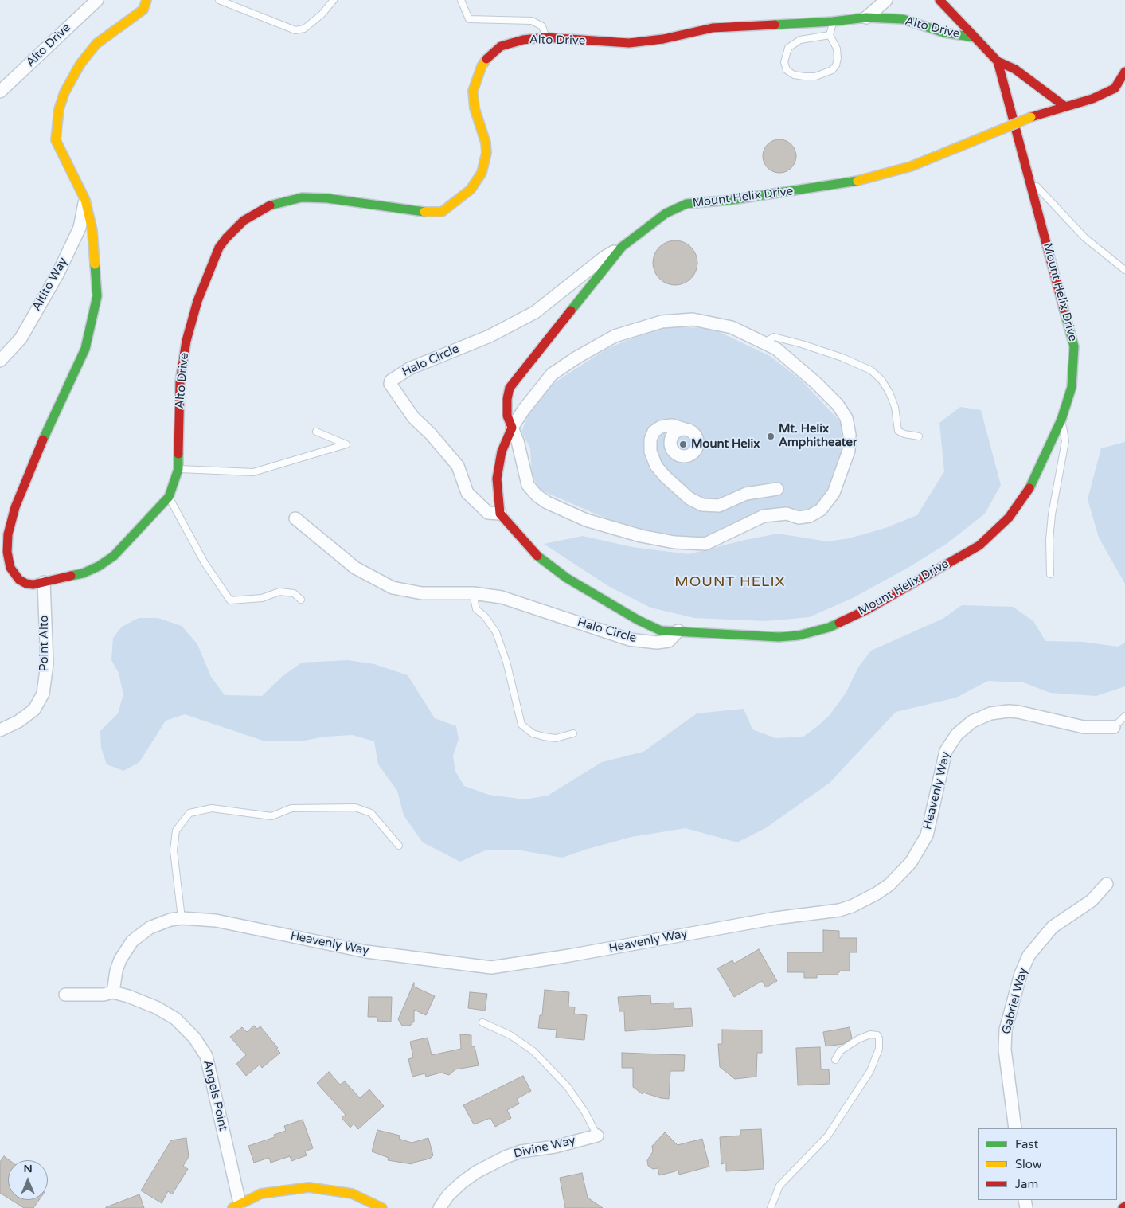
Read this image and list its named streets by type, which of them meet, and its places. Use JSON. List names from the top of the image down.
{
  "streets": {
    "street": [
      "Alto Drive",
      "Mount Helix Drive",
      "Altito Way",
      "Halo Circle",
      "Point Alto",
      "Heavenly Way",
      "Gabriel Way",
      "Angels Point",
      "Divine Way"
    ]
  },
  "crossings": [
    ["Alto Drive", "Mount Helix Drive"],
    ["Alto Drive", "Altito Way"],
    ["Alto Drive", "Point Alto"],
    ["Mount Helix Drive", "Halo Circle"],
    ["Heavenly Way", "Angels Point"]
  ],
  "districts": ["MOUNT HELIX"],
  "places": ["Mt. Helix Amphitheater", "Mount Helix"],
  "legend": ["Fast", "Slow", "Jam"],
  "north": "top"
}
